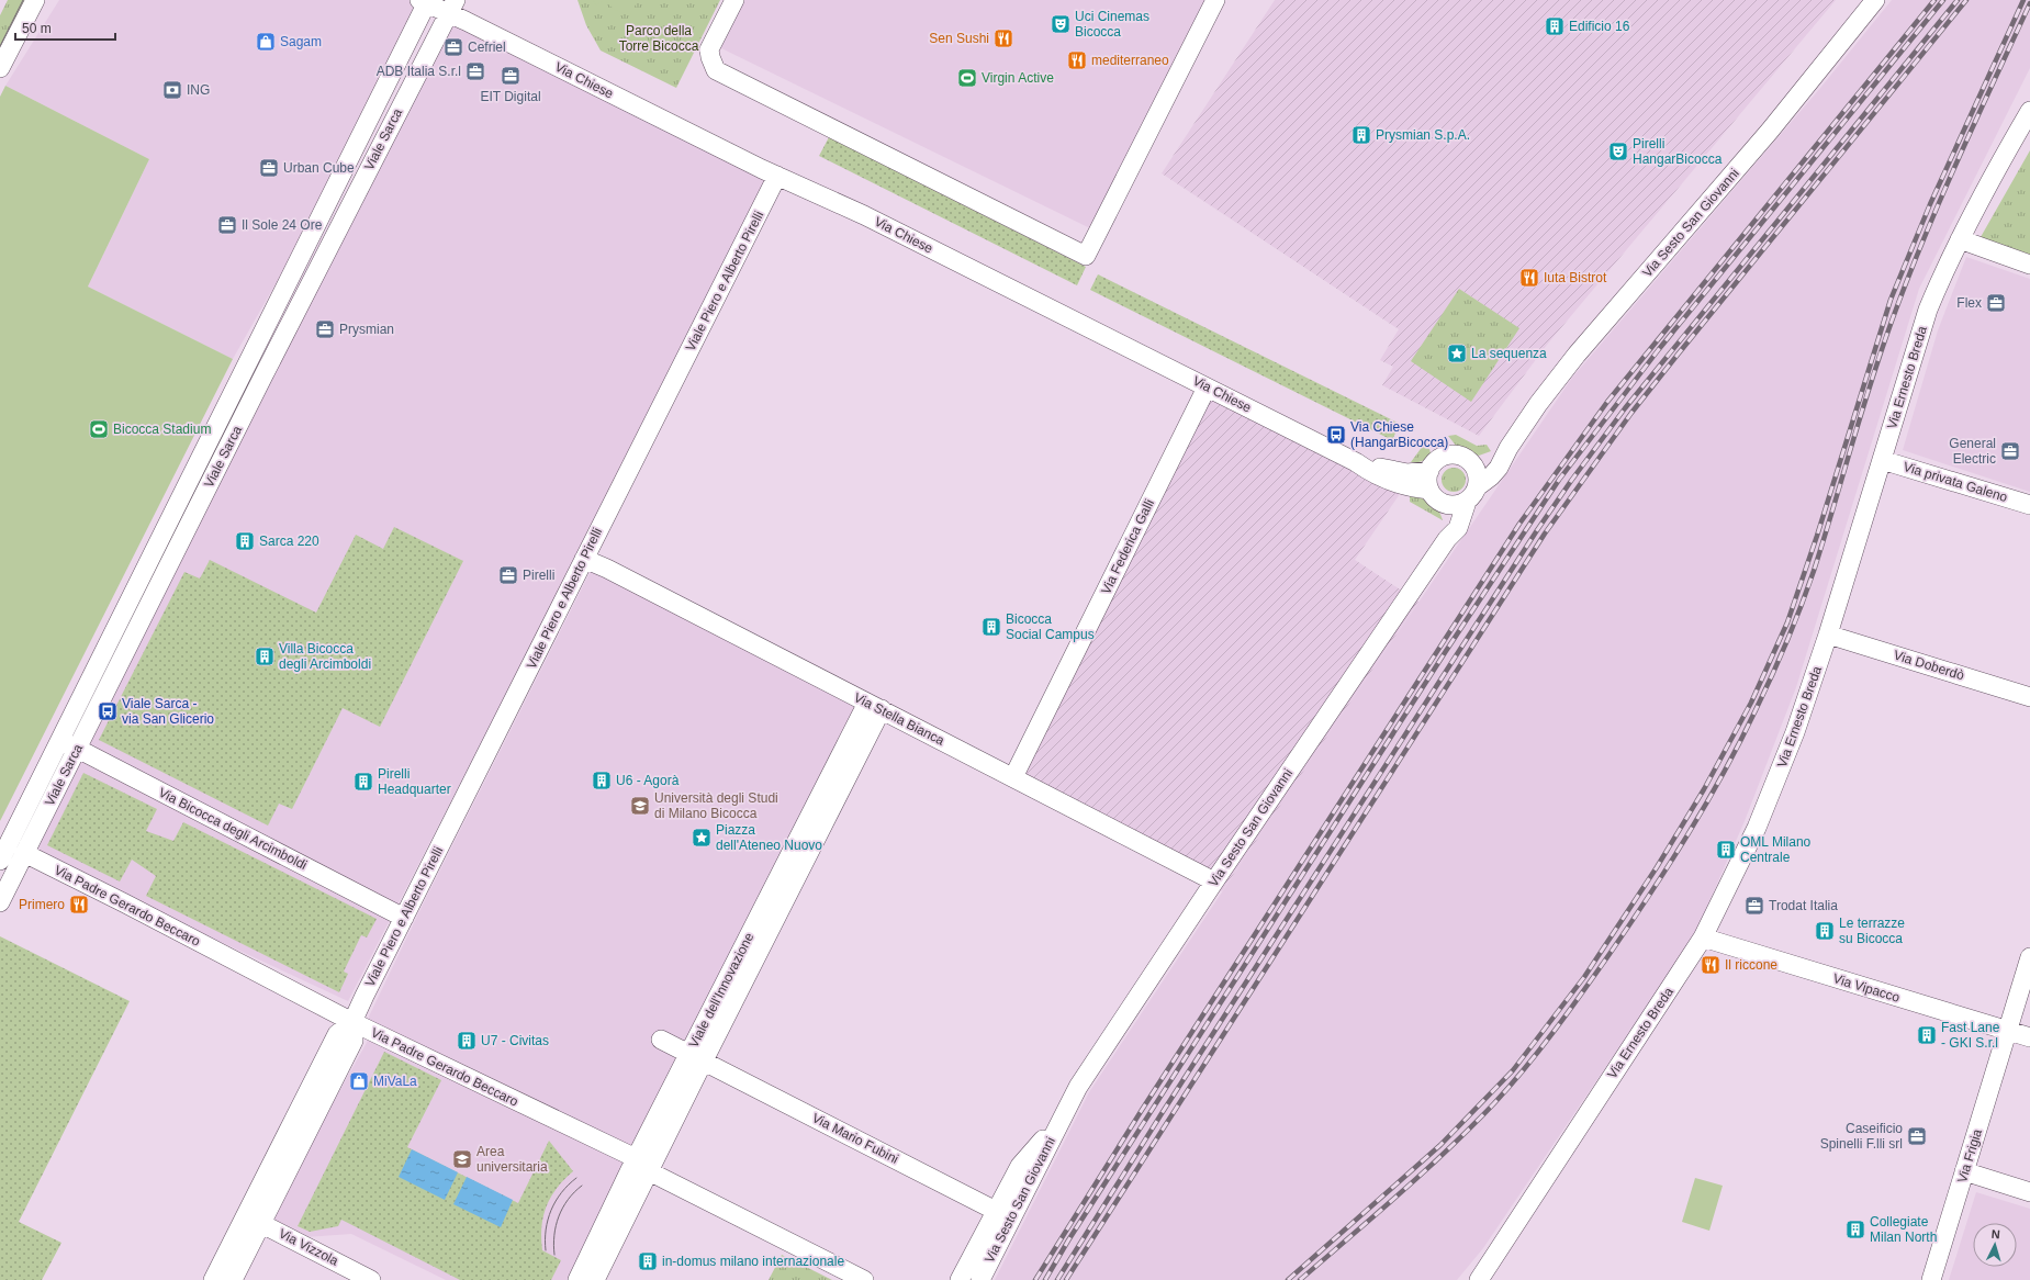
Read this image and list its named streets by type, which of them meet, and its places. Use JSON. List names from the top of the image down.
{
  "streets": {
    "street": [
      "Via Chiese",
      "Viale Sarca",
      "Via Sesto San Giovanni",
      "Viale Piero e Alberto Pirelli",
      "Via Ernesto Breda",
      "Via privata Galeno",
      "Via Federica Galli",
      "Via Doberdò",
      "Via Stella Bianca",
      "Via Bicocca degli Arcimboldi",
      "Via Padre Gerardo Beccaro",
      "Via Vipacco",
      "Viale dell'Innovazione",
      "Via Mario Fubini",
      "Via Frigia",
      "Via Vizzola"
    ]
  },
  "crossings": [
    ["Via Chiese", "Viale Sarca"],
    ["Via Chiese", "Via Sesto San Giovanni"],
    ["Via Chiese", "Viale Piero e Alberto Pirelli"],
    ["Via Chiese", "Via Federica Galli"],
    ["Viale Sarca", "Via Bicocca degli Arcimboldi"],
    ["Viale Sarca", "Via Padre Gerardo Beccaro"],
    ["Via Sesto San Giovanni", "Via Stella Bianca"],
    ["Via Sesto San Giovanni", "Via Mario Fubini"],
    ["Viale Piero e Alberto Pirelli", "Via Stella Bianca"],
    ["Viale Piero e Alberto Pirelli", "Via Bicocca degli Arcimboldi"],
    ["Viale Piero e Alberto Pirelli", "Via Padre Gerardo Beccaro"],
    ["Viale Piero e Alberto Pirelli", "Via Vizzola"],
    ["Via Ernesto Breda", "Via privata Galeno"],
    ["Via Ernesto Breda", "Via Doberdò"],
    ["Via Ernesto Breda", "Via Vipacco"],
    ["Via Federica Galli", "Via Stella Bianca"],
    ["Via Stella Bianca", "Viale dell'Innovazione"],
    ["Via Padre Gerardo Beccaro", "Viale dell'Innovazione"],
    ["Via Vipacco", "Via Frigia"],
    ["Viale dell'Innovazione", "Via Mario Fubini"]
  ],
  "parks": ["Parco della Torre Bicocca"],
  "places": {
    "theatre": ["Uci Cinemas Bicocca", "Pirelli HangarBicocca"],
    "building": [
      "Edificio 16",
      "Prysmian S.p.A.",
      "Sarca 220",
      "Bicocca Social Campus",
      "Villa Bicocca degli Arcimboldi",
      "U6 - Agorà",
      "Pirelli Headquarter",
      "OML Milano Centrale",
      "Le terrazze su Bicocca",
      "Fast Lane - GKI S.r.l",
      "U7 - Civitas",
      "Collegiate Milan North",
      "in-domus milano internazionale"
    ],
    "restaurant": [
      "Sen Sushi",
      "mediterraneo",
      "Iuta Bistrot",
      "Primero",
      "Il riccone"
    ],
    "shop": ["Sagam", "MiVaLa"],
    "office": [
      "Cefriel",
      "ADB Italia S.r.l",
      "EIT Digital",
      "Urban Cube",
      "Il Sole 24 Ore",
      "Flex",
      "Prysmian",
      "General Electric",
      "Pirelli",
      "Trodat Italia",
      "Caseificio Spinelli F.lli srl"
    ],
    "sports": ["Virgin Active", "Bicocca Stadium"],
    "bank": ["ING"],
    "place": ["La sequenza", "Piazza dell'Ateneo Nuovo"],
    "bus stop": ["Via Chiese (HangarBicocca)", "Viale Sarca - via San Glicerio"],
    "school or university": ["Università degli Studi di Milano Bicocca", "Area universitaria"]
  },
  "scale_bar": "50 m",
  "north": "top"
}
